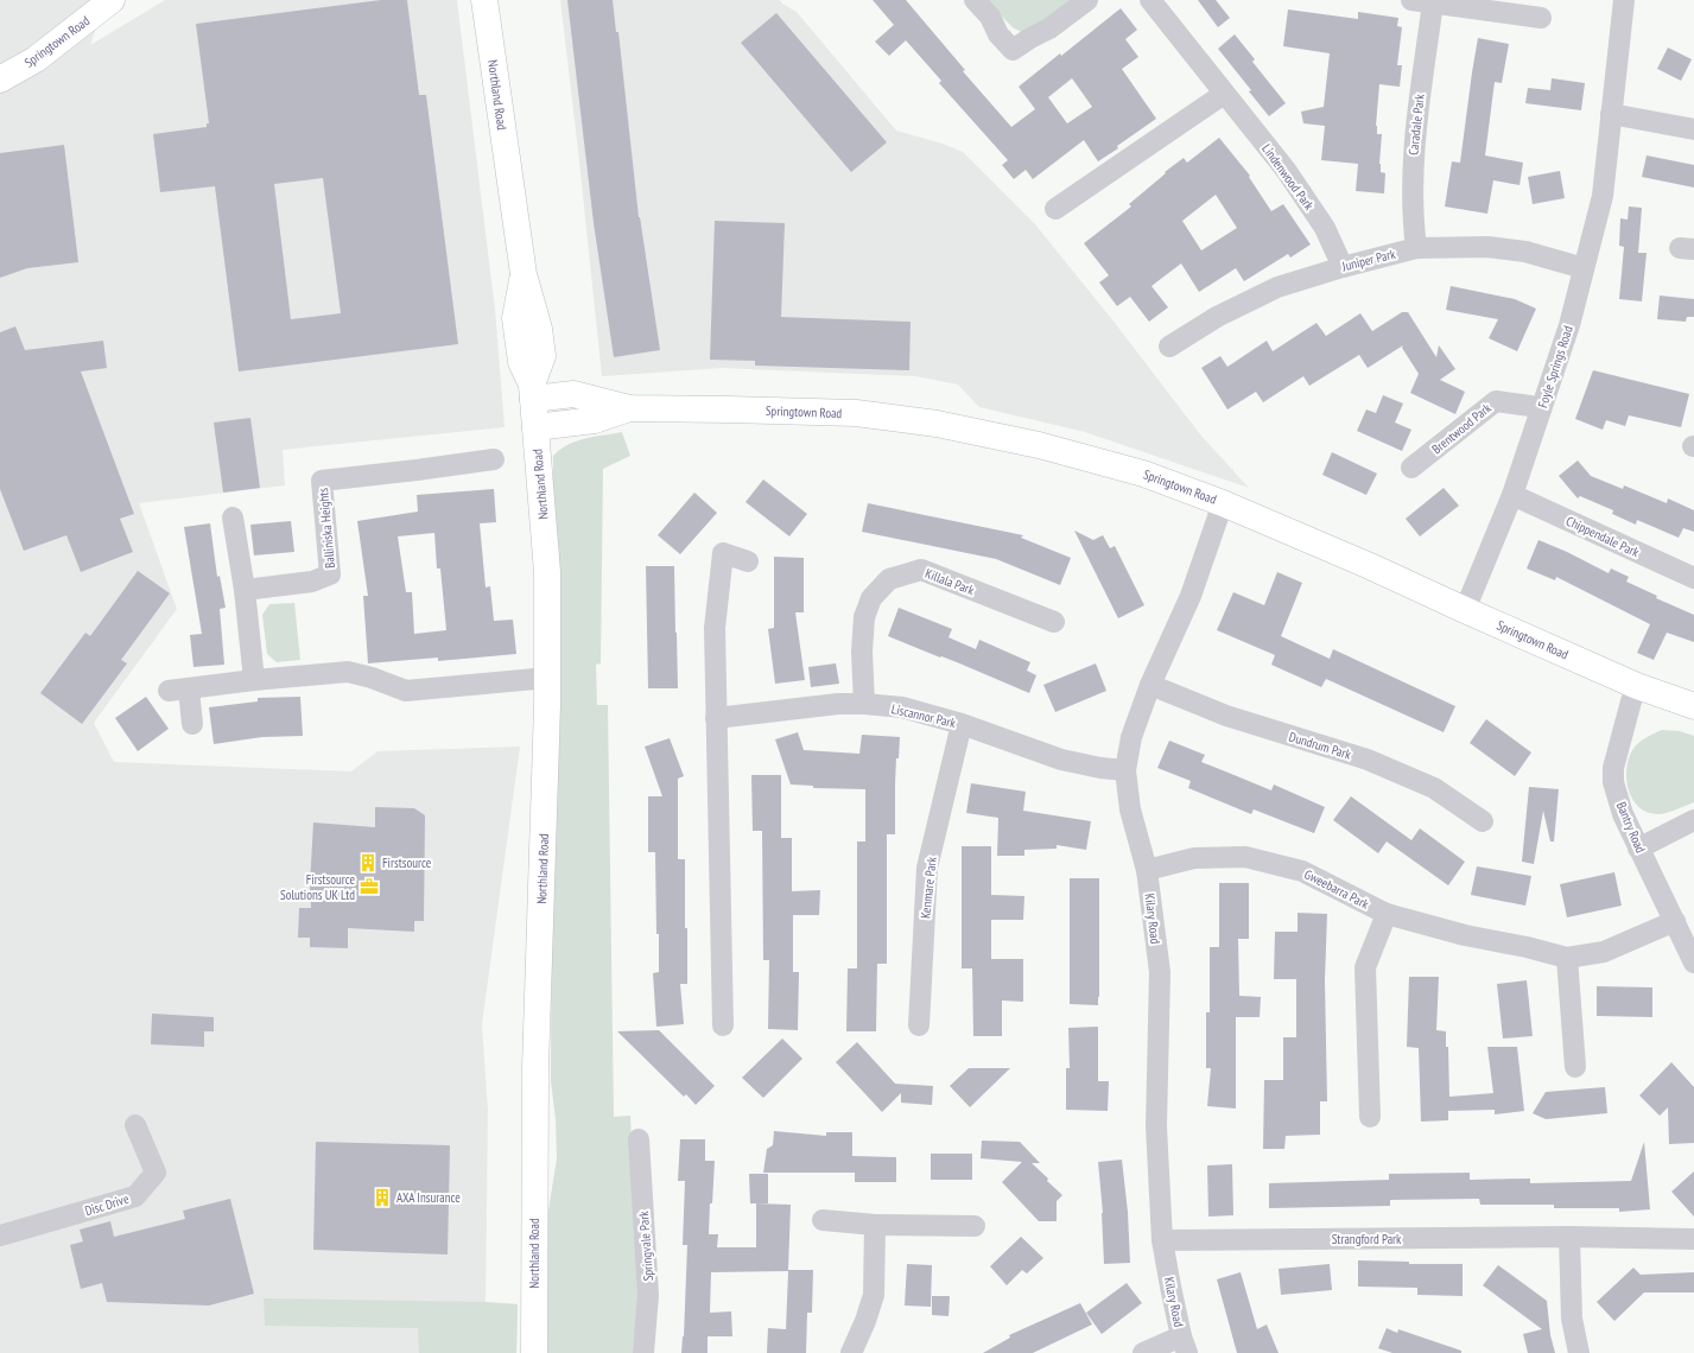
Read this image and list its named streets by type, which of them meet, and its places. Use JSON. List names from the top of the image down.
{
  "streets": {
    "main road": ["Springtown Road", "Northland Road"],
    "street": [
      "Caradale Park",
      "Lindenwood Park",
      "Juniper Park",
      "Foyle Springs Road",
      "Brentwood Park",
      "Balliniska Heights",
      "Chippendale Park",
      "Killala Park",
      "Liscannor Park",
      "Dundrum Park",
      "Bantry Road",
      "Kenmare Park",
      "Gweebarra Park",
      "Kilary Road",
      "Disc Drive",
      "Strangford Park",
      "Springvale Park"
    ]
  },
  "crossings": [
    ["Springtown Road", "Northland Road"],
    ["Springtown Road", "Foyle Springs Road"],
    ["Springtown Road", "Bantry Road"],
    ["Springtown Road", "Kilary Road"],
    ["Caradale Park", "Juniper Park"],
    ["Lindenwood Park", "Juniper Park"],
    ["Juniper Park", "Foyle Springs Road"],
    ["Foyle Springs Road", "Brentwood Park"],
    ["Foyle Springs Road", "Chippendale Park"],
    ["Killala Park", "Liscannor Park"],
    ["Liscannor Park", "Kenmare Park"],
    ["Liscannor Park", "Kilary Road"],
    ["Dundrum Park", "Kilary Road"],
    ["Bantry Road", "Gweebarra Park"],
    ["Gweebarra Park", "Kilary Road"],
    ["Kilary Road", "Strangford Park"]
  ],
  "places": {
    "building": ["Firstsource", "AXA Insurance"],
    "office": ["Firstsource Solutions UK Ltd"]
  }
}
